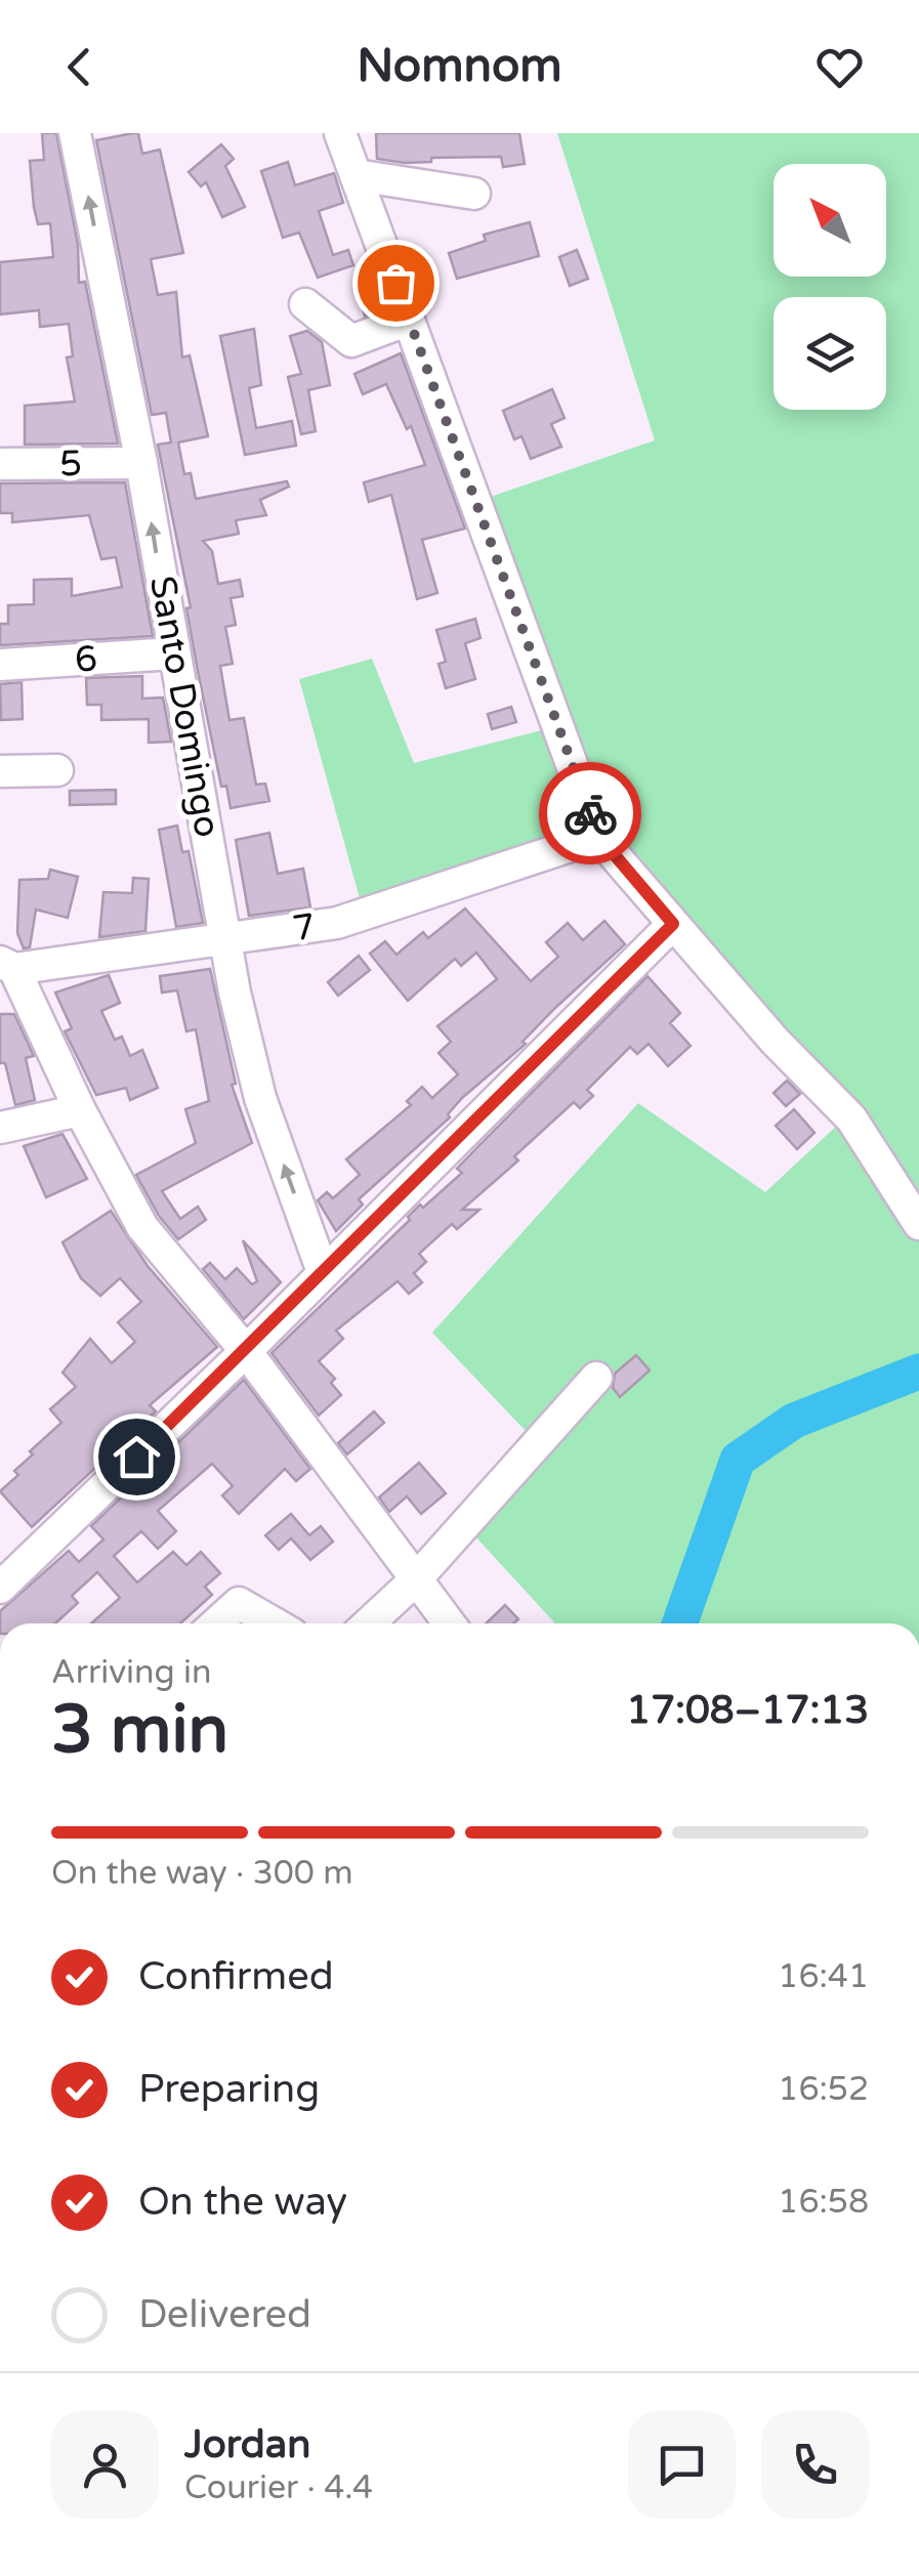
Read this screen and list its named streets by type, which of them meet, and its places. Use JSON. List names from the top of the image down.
{
  "streets": {
    "street": [
      "5",
      "6",
      "Santo Domingo",
      "7"
    ]
  },
  "crossings": [
    ["5", "Santo Domingo"],
    ["6", "Santo Domingo"],
    ["Santo Domingo", "7"]
  ],
  "north": "top left",
  "page": {
    "header": "Nomnom",
    "heading": ["3 min", "Arriving in", "17:08–17:13"],
    "panel": ["Jordan", "Courier · 4.4"],
    "bar": "On the way · 300 m",
    "list": [
      ["Confirmed", "16:41"],
      ["Preparing", "16:52"],
      ["On the way", "16:58"],
      "Delivered"
    ]
  }
}
